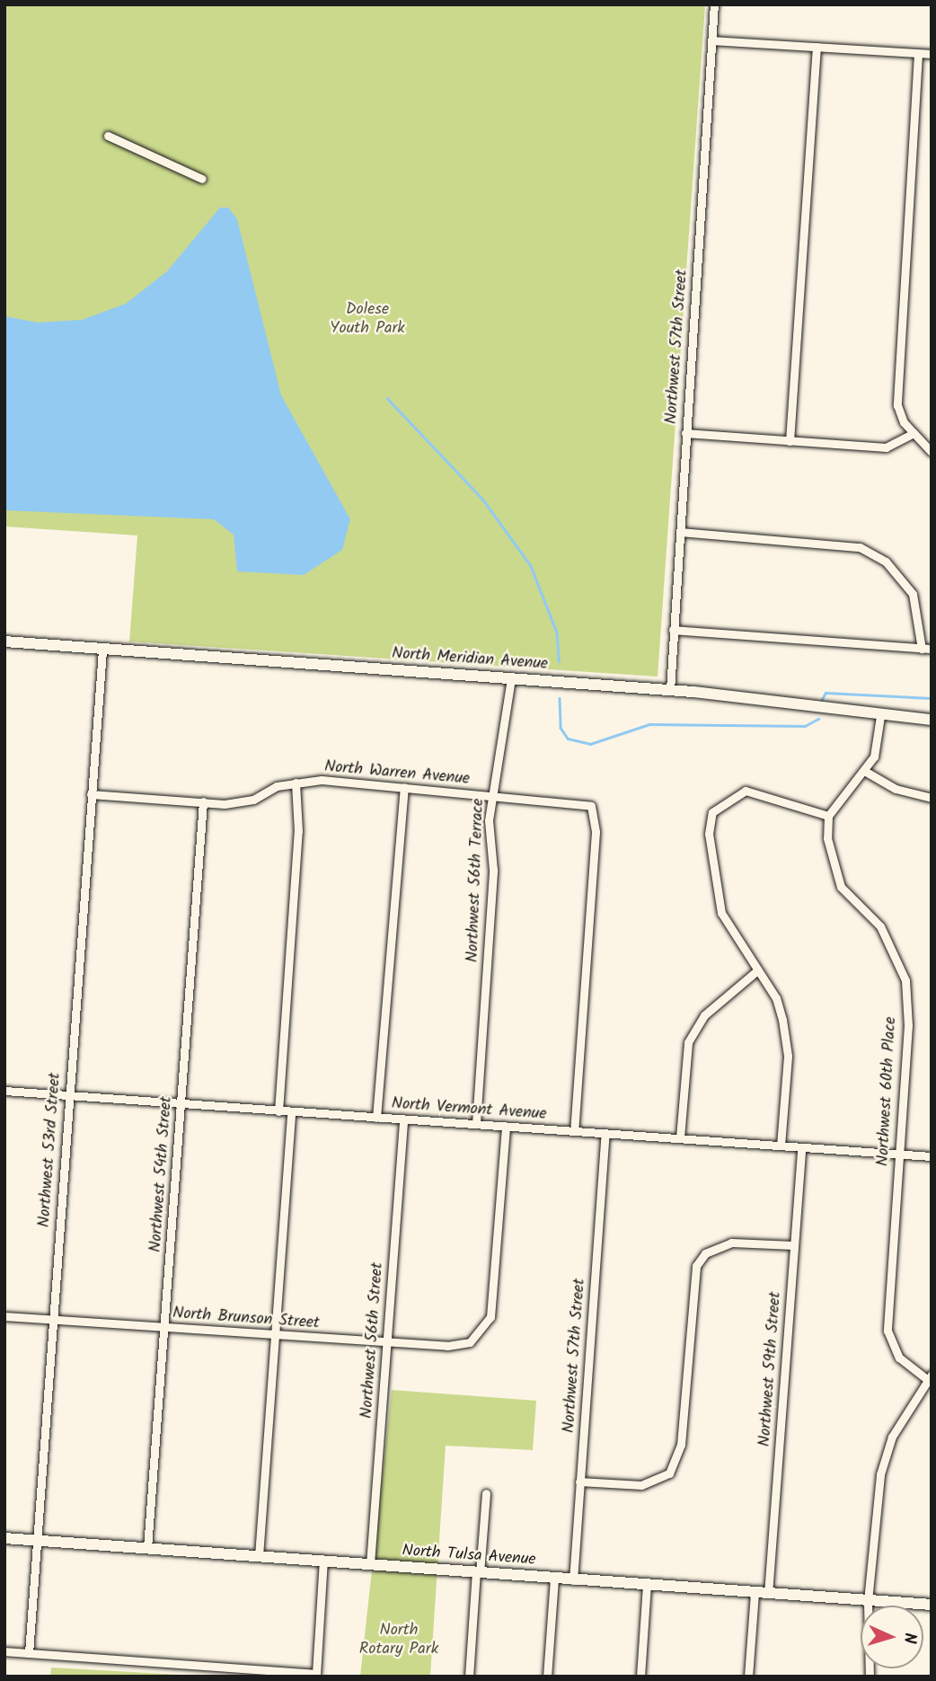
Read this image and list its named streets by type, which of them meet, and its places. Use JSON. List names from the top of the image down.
{
  "streets": {
    "street": [
      "Northwest 57th Street",
      "North Meridian Avenue",
      "North Warren Avenue",
      "Northwest 56th Terrace",
      "Northwest 60th Place",
      "North Vermont Avenue",
      "Northwest 53rd Street",
      "Northwest 54th Street",
      "North Brunson Street",
      "Northwest 56th Street",
      "Northwest 59th Street",
      "North Tulsa Avenue"
    ]
  },
  "crossings": [
    ["Northwest 57th Street", "North Meridian Avenue"],
    ["Northwest 57th Street", "North Vermont Avenue"],
    ["Northwest 57th Street", "North Tulsa Avenue"],
    ["North Meridian Avenue", "Northwest 56th Terrace"],
    ["North Meridian Avenue", "Northwest 53rd Street"],
    ["North Warren Avenue", "Northwest 56th Terrace"],
    ["North Warren Avenue", "North Vermont Avenue"],
    ["North Warren Avenue", "Northwest 53rd Street"],
    ["North Warren Avenue", "Northwest 54th Street"],
    ["Northwest 56th Terrace", "North Vermont Avenue"],
    ["Northwest 60th Place", "North Vermont Avenue"],
    ["North Vermont Avenue", "Northwest 53rd Street"],
    ["North Vermont Avenue", "Northwest 54th Street"],
    ["North Vermont Avenue", "North Brunson Street"],
    ["North Vermont Avenue", "Northwest 56th Street"],
    ["North Vermont Avenue", "Northwest 59th Street"],
    ["Northwest 53rd Street", "North Brunson Street"],
    ["Northwest 53rd Street", "North Tulsa Avenue"],
    ["Northwest 54th Street", "North Brunson Street"],
    ["Northwest 54th Street", "North Tulsa Avenue"],
    ["North Brunson Street", "Northwest 56th Street"],
    ["Northwest 56th Street", "North Tulsa Avenue"],
    ["Northwest 59th Street", "North Tulsa Avenue"]
  ],
  "parks": ["Dolese Youth Park", "North Rotary Park"],
  "north": "right"
}
